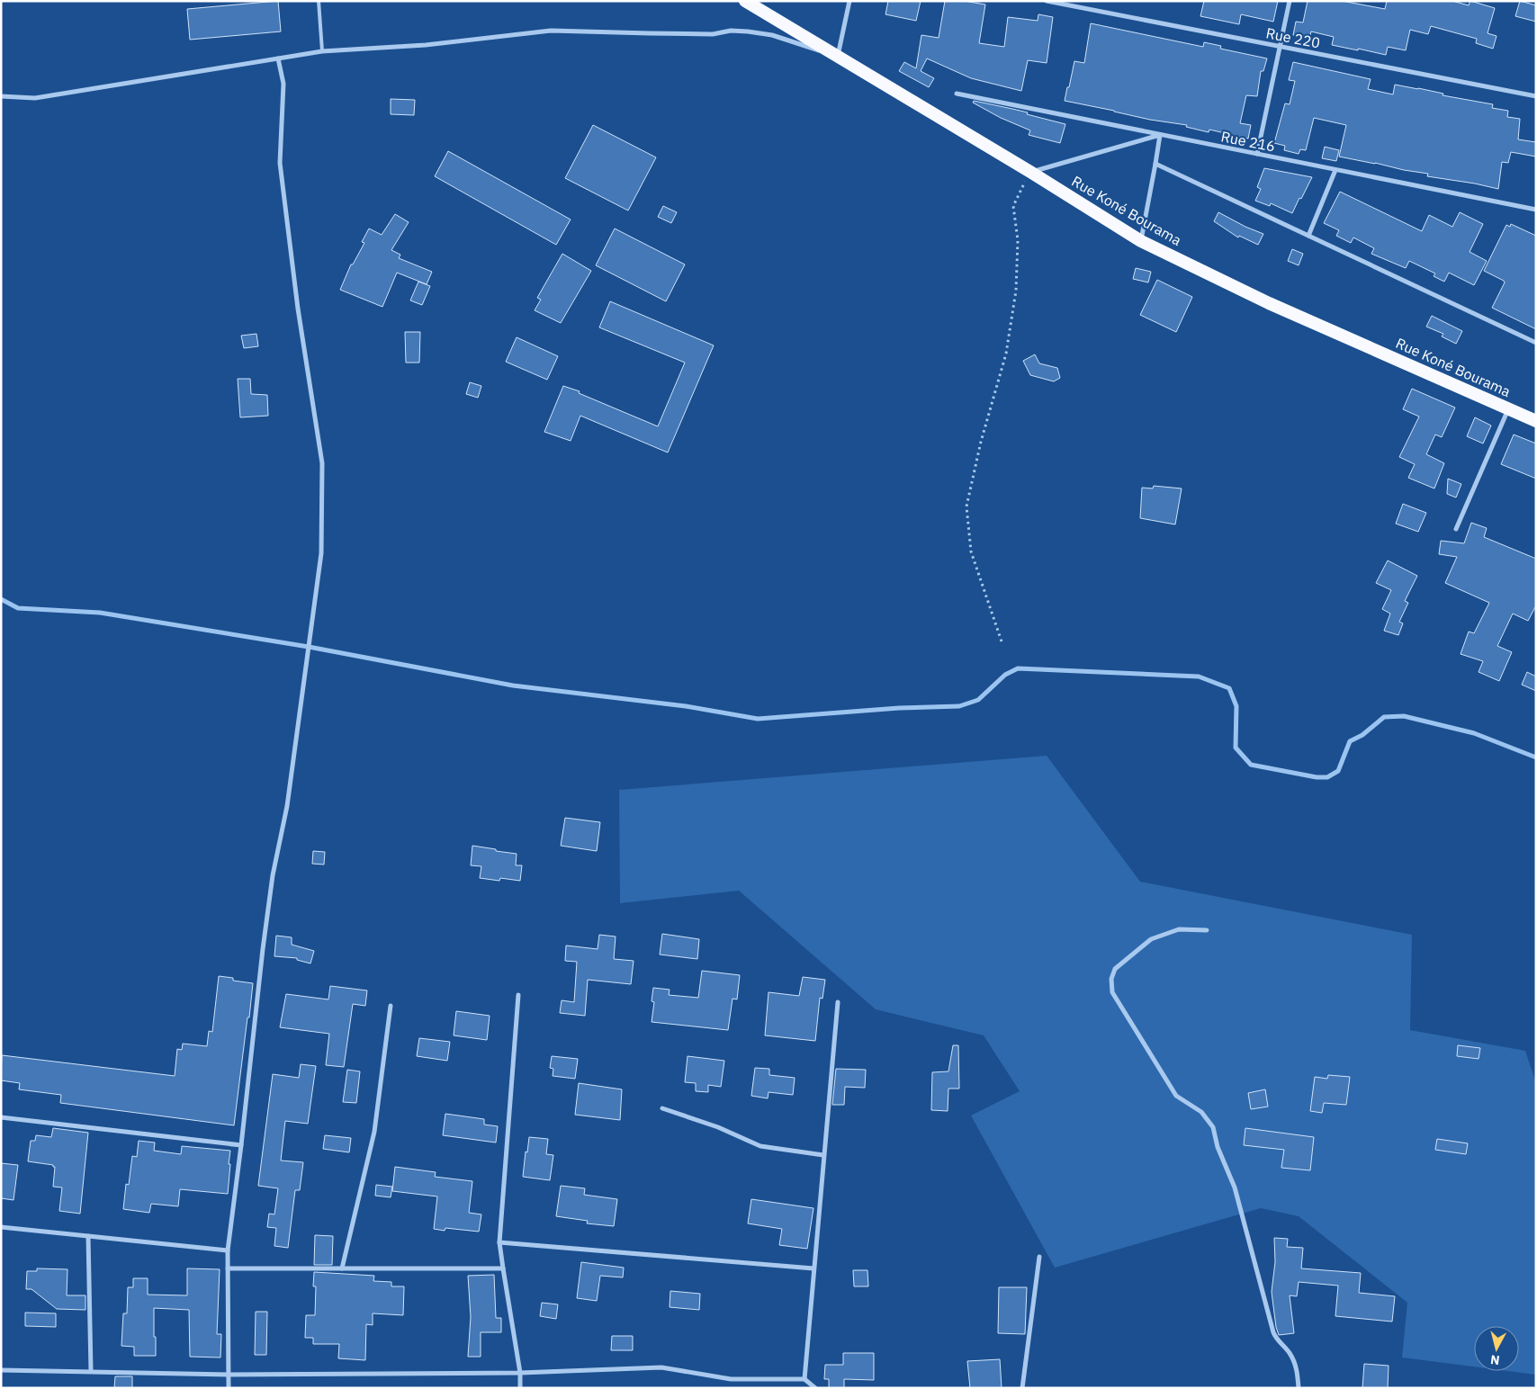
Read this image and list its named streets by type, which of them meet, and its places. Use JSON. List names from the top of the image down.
{
  "streets": {
    "highway": ["Rue Koné Bourama"],
    "street": ["Rue 220", "Rue 216"]
  },
  "north": "bottom"
}
